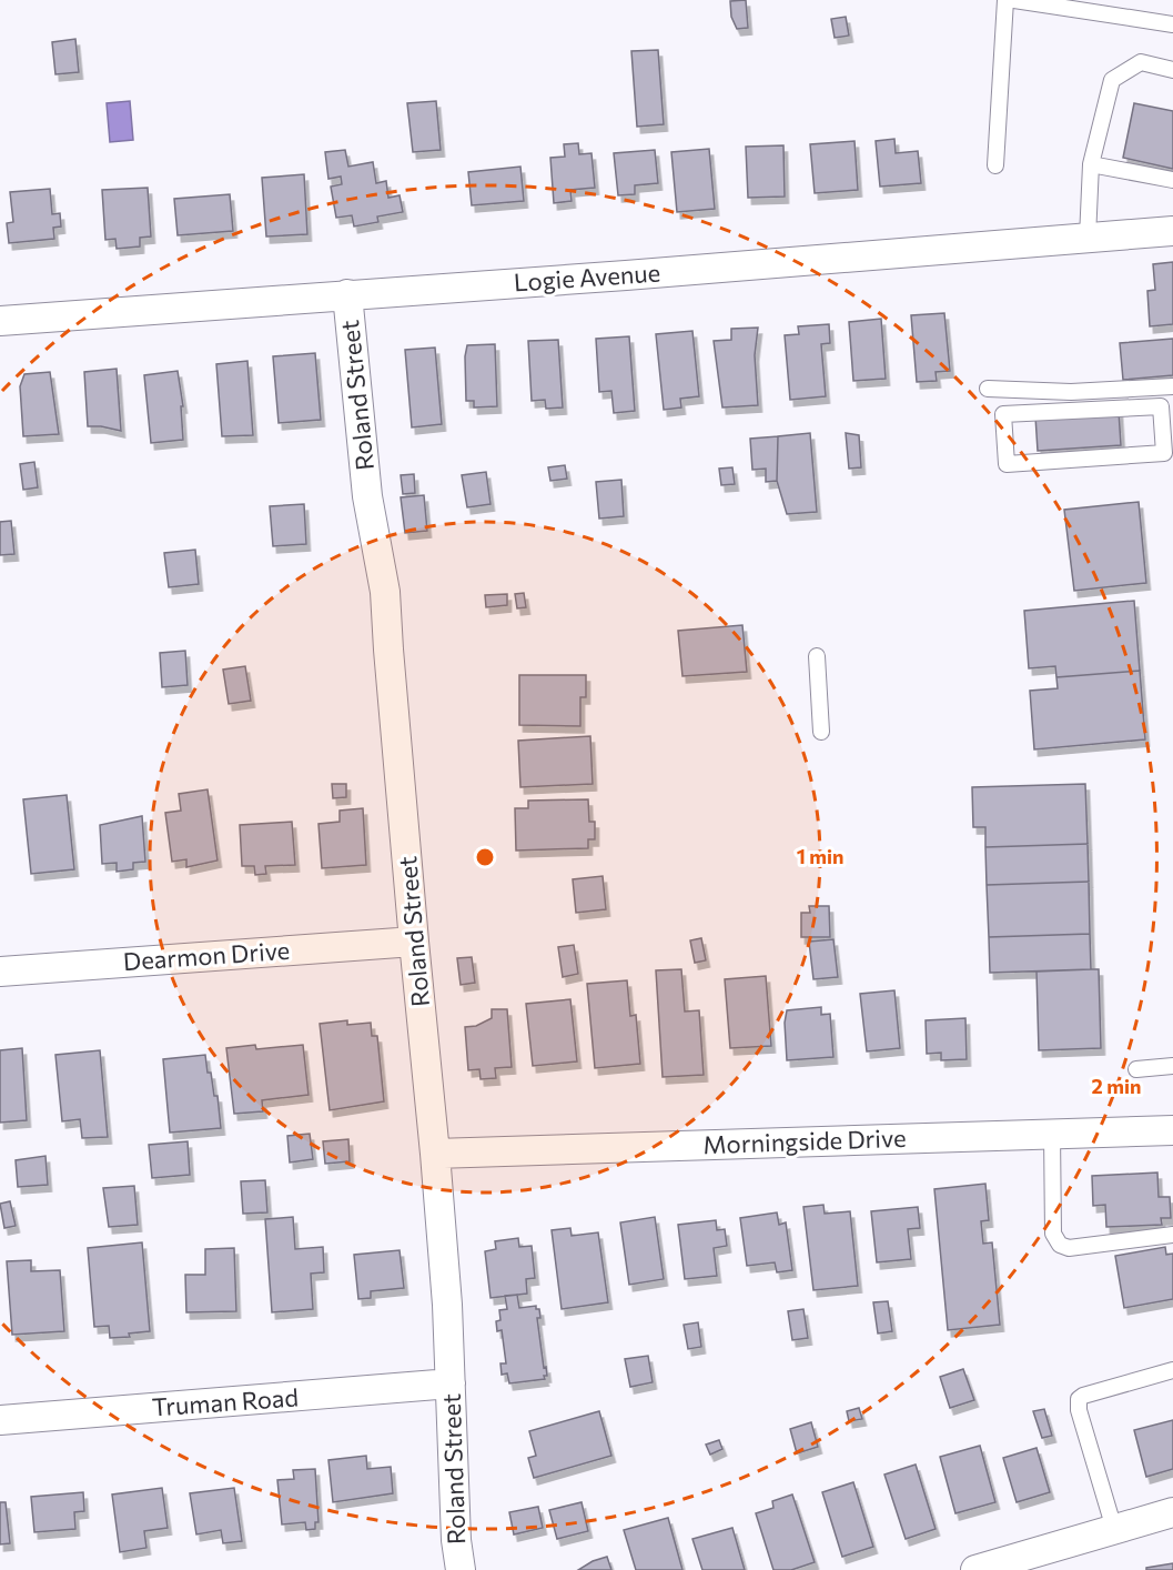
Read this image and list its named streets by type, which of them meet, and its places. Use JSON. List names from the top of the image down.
{
  "streets": {
    "street": [
      "Logie Avenue",
      "Roland Street",
      "Dearmon Drive",
      "Morningside Drive",
      "Truman Road"
    ]
  },
  "crossings": [
    ["Logie Avenue", "Roland Street"],
    ["Roland Street", "Dearmon Drive"],
    ["Roland Street", "Morningside Drive"],
    ["Roland Street", "Truman Road"]
  ],
  "rings": ["1 min", "2 min"]
}
